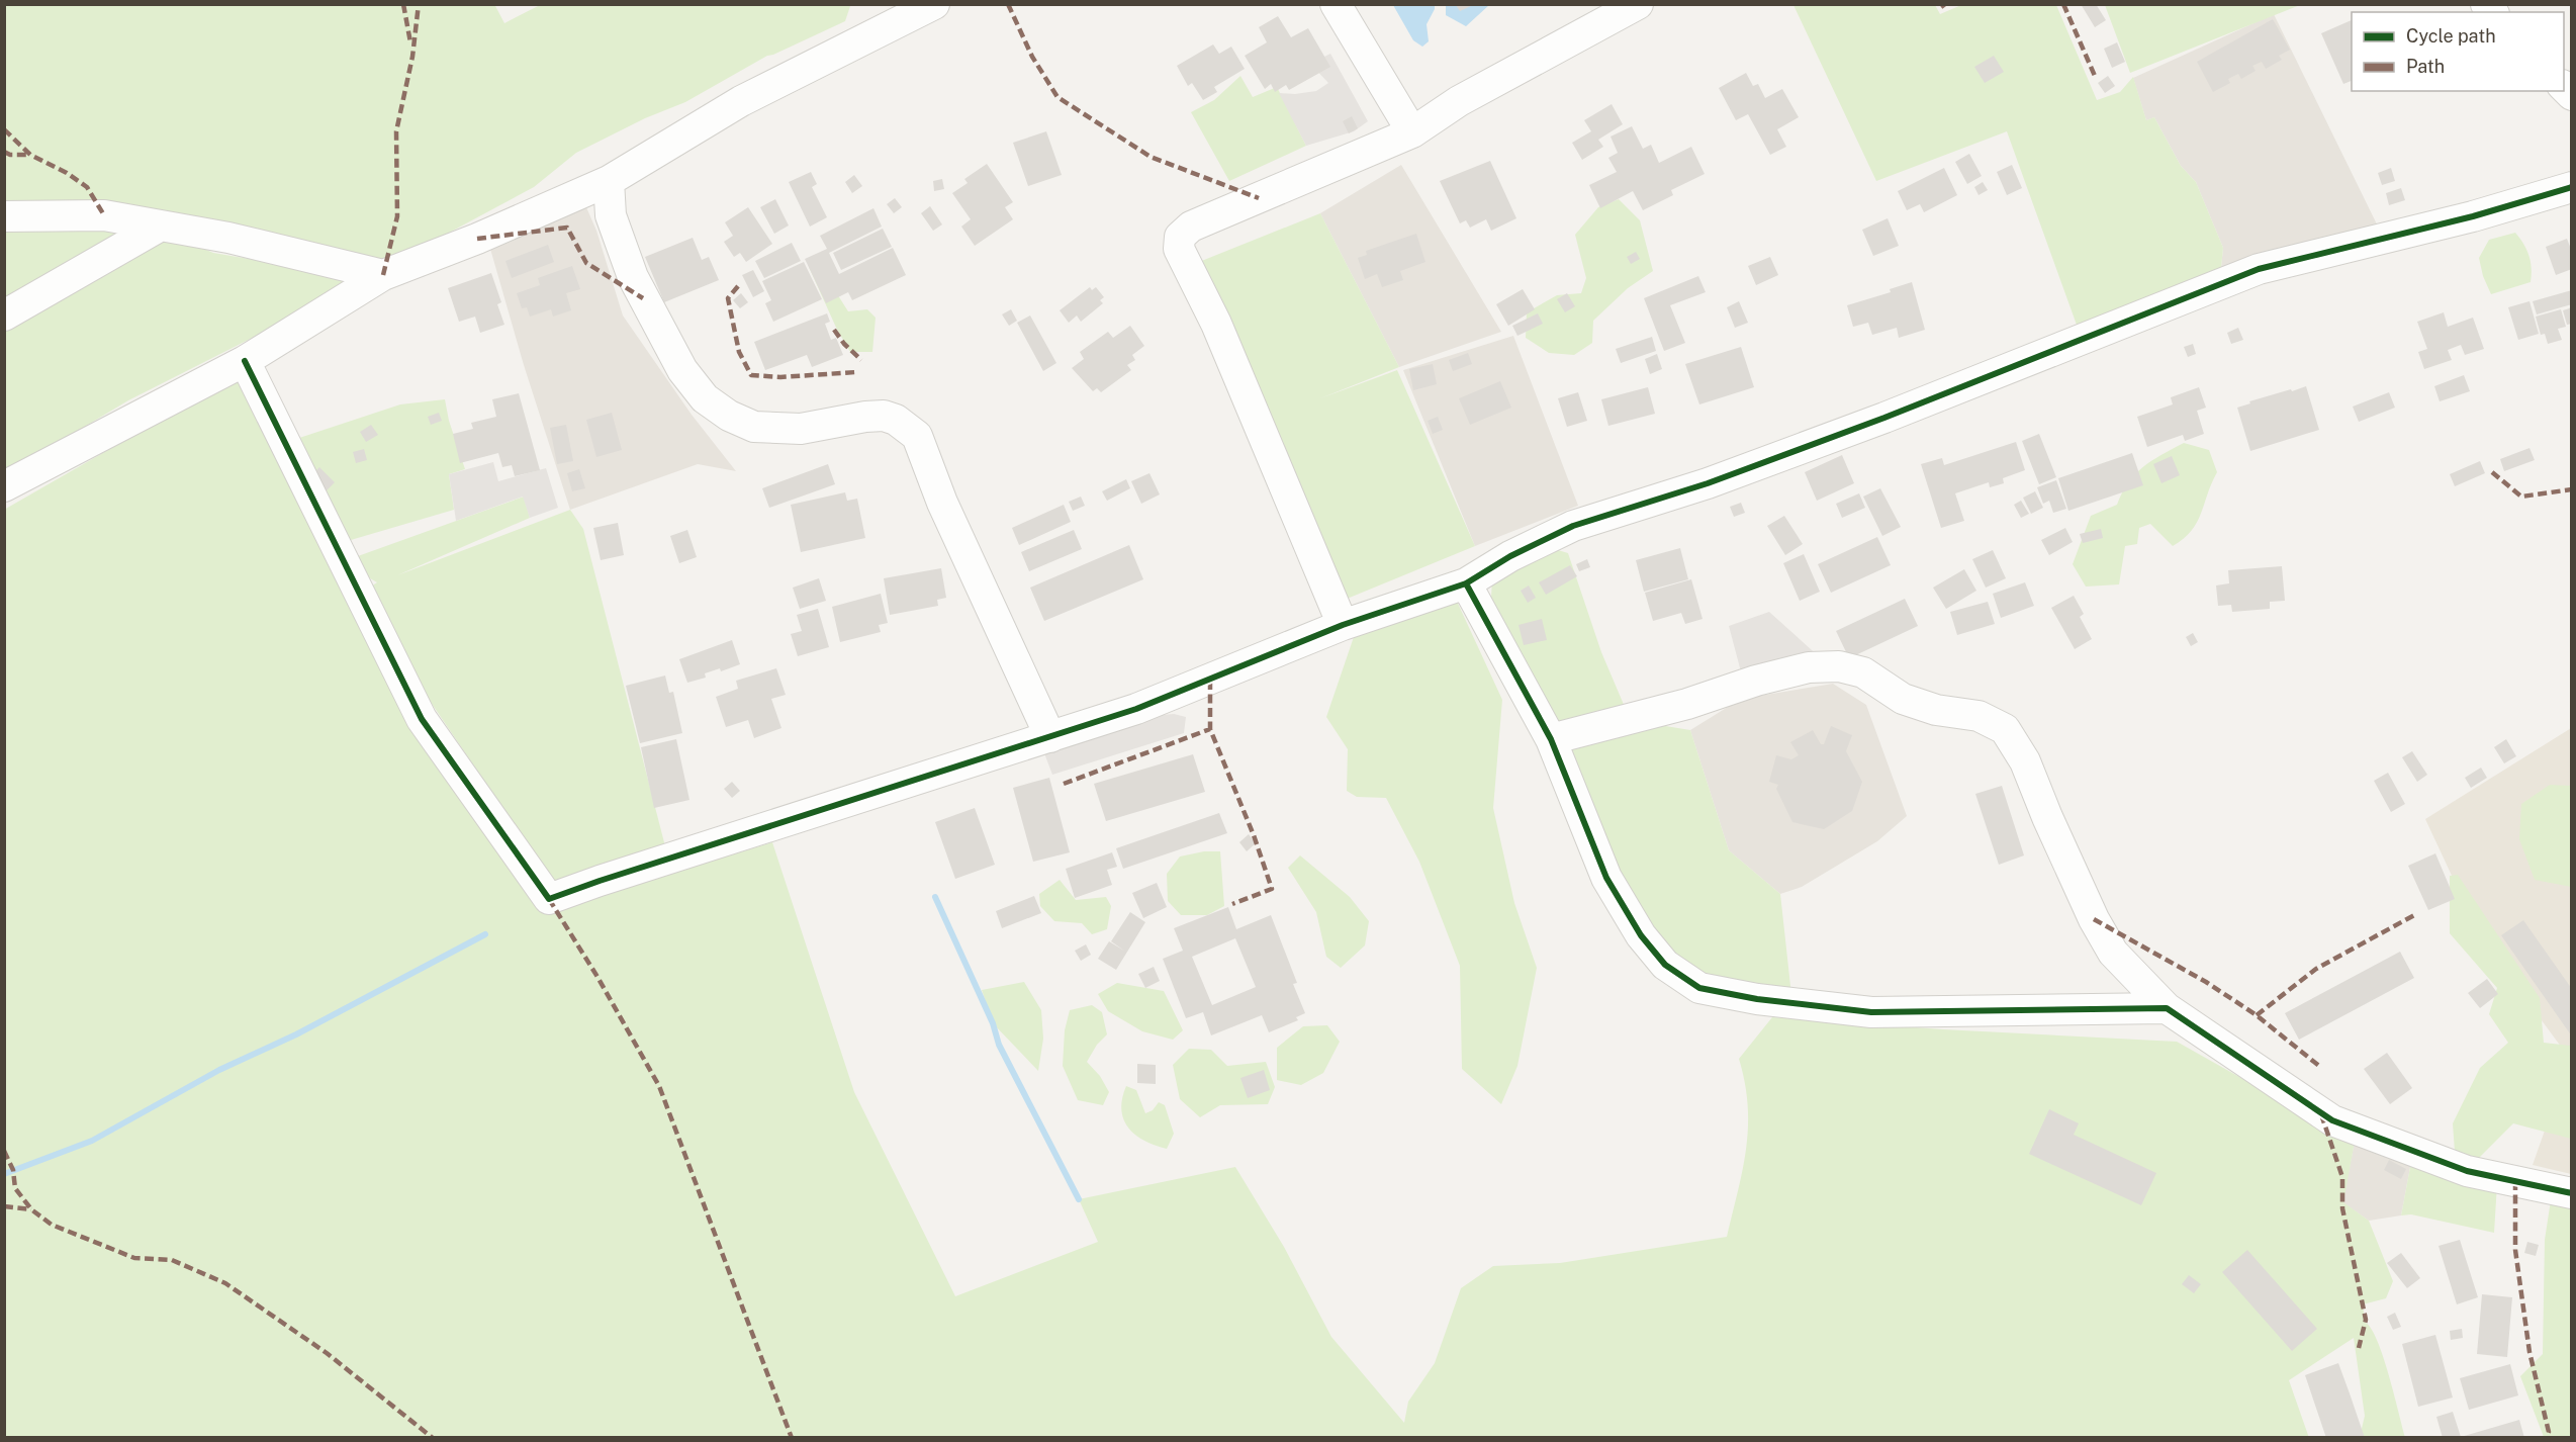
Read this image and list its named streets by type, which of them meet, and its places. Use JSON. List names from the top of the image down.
{
  "legend": ["Cycle path", "Path"]
}
